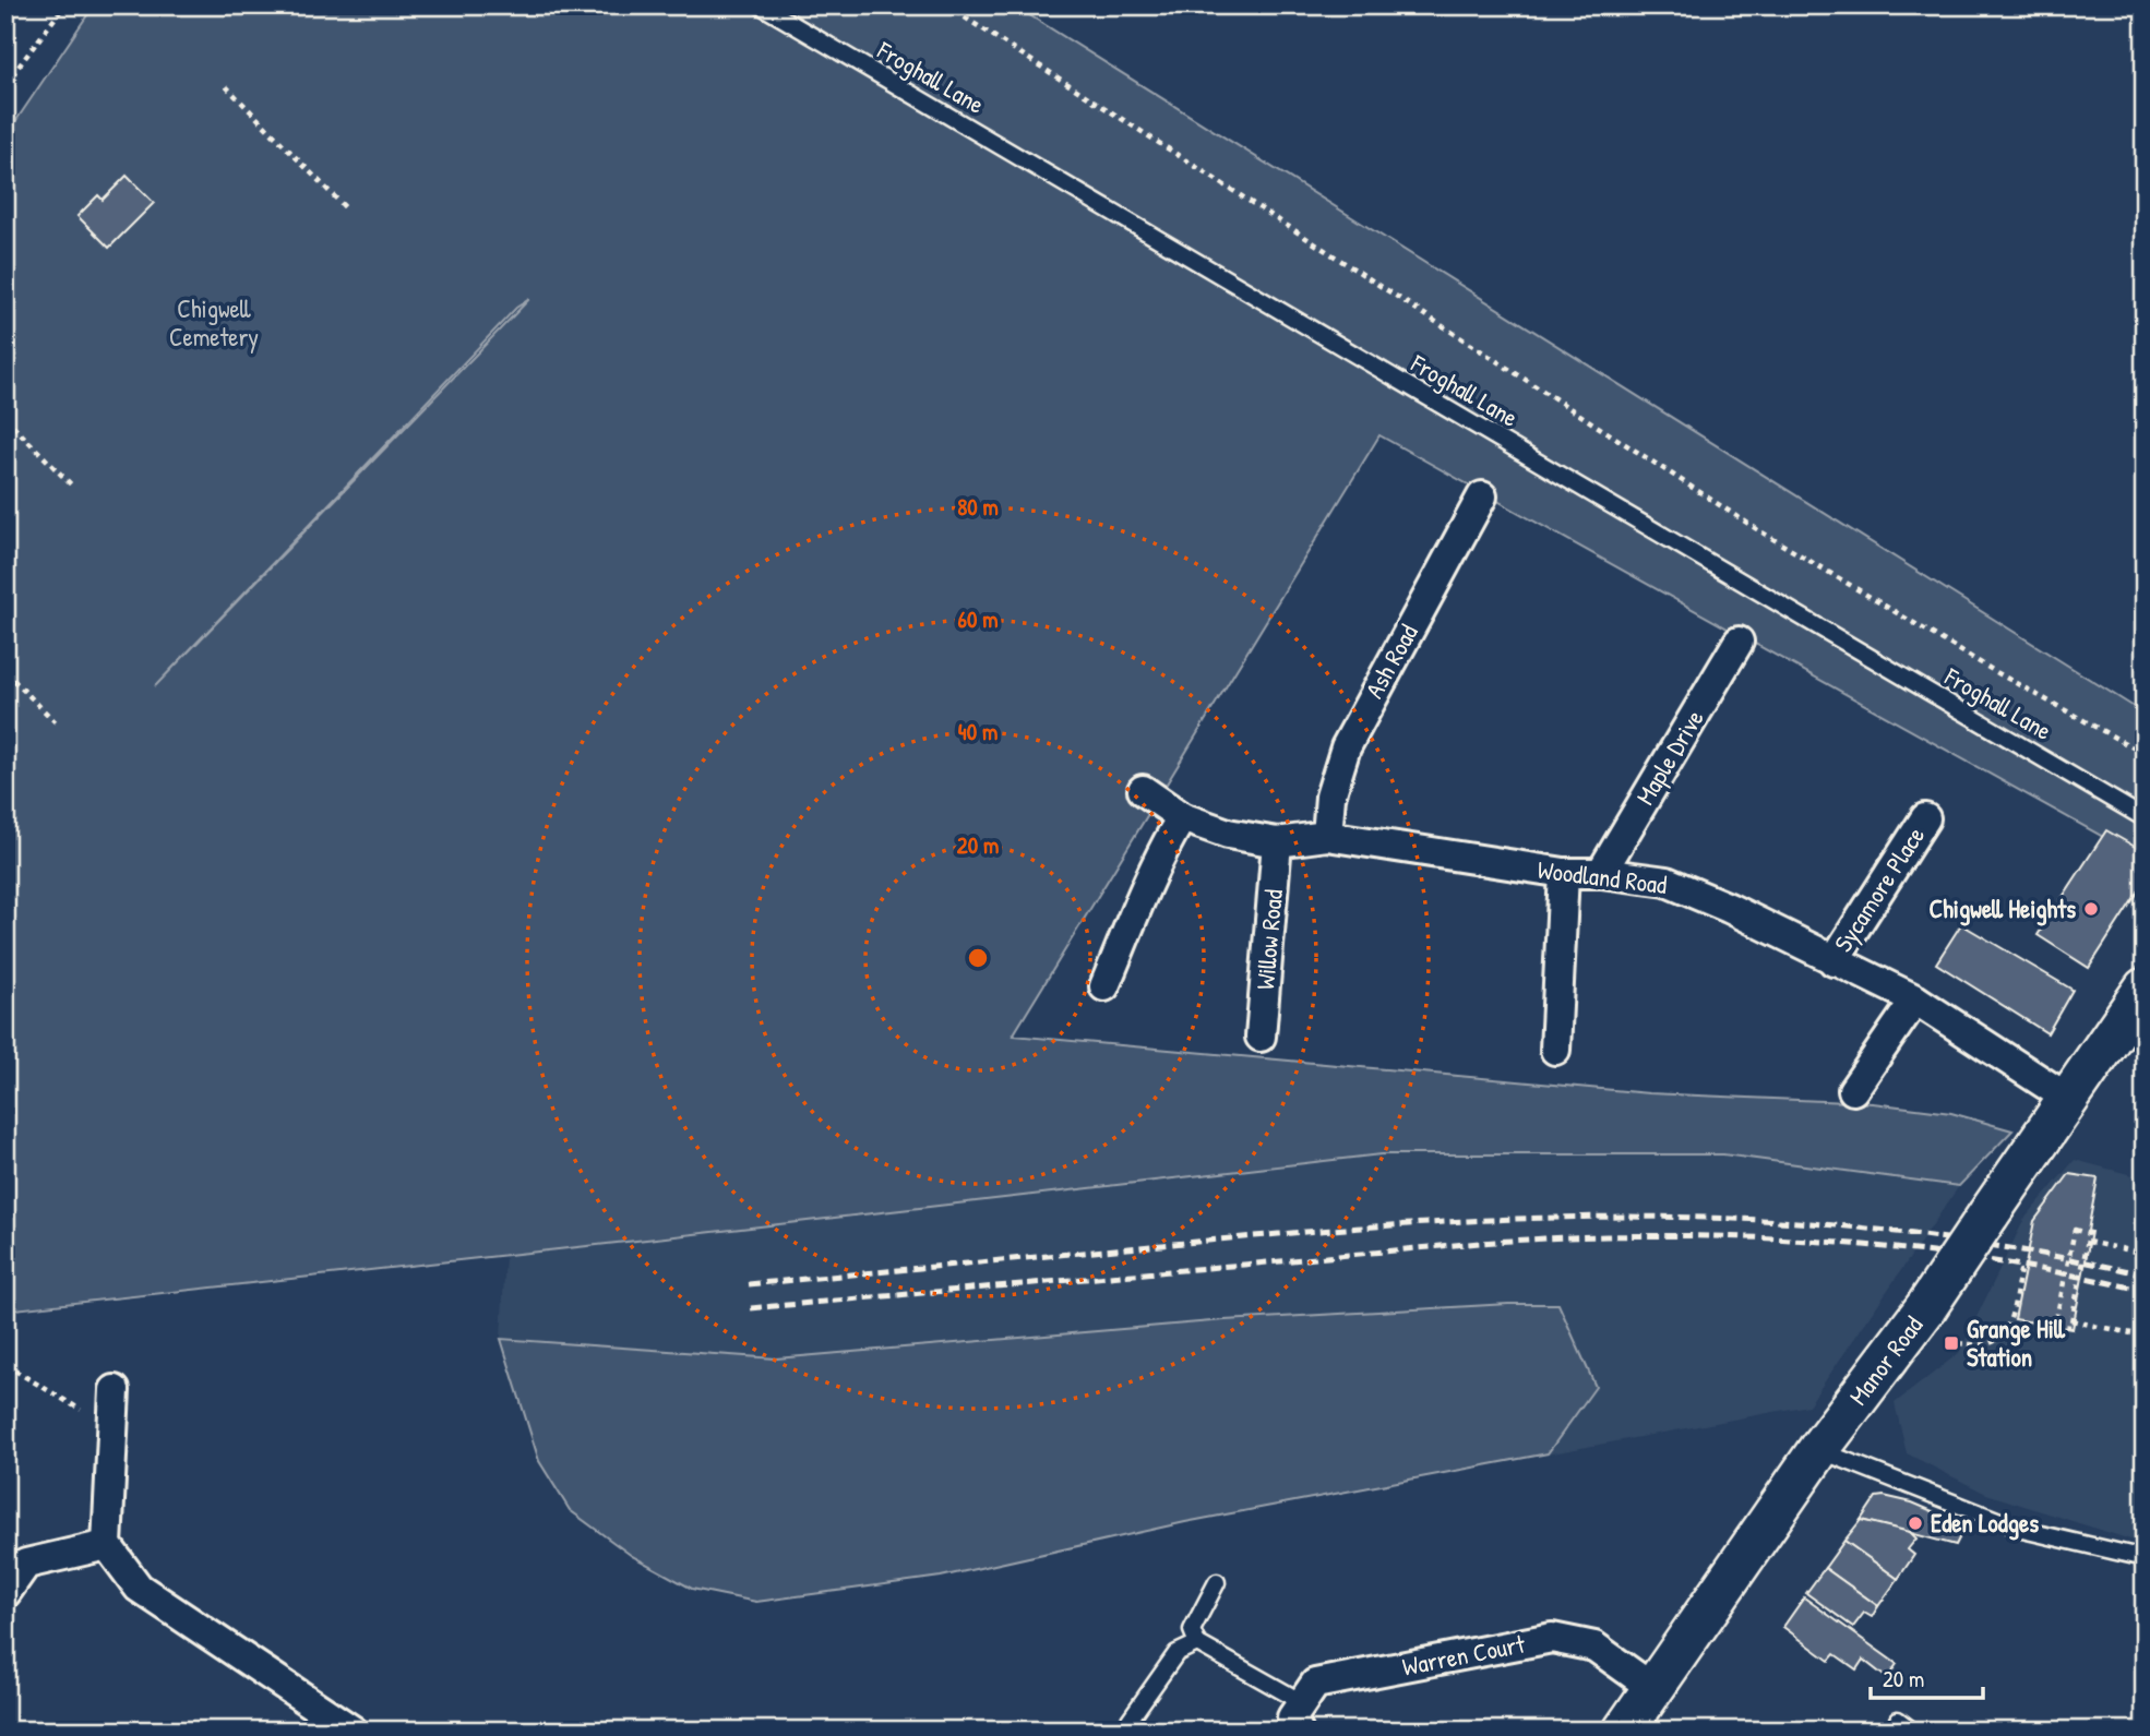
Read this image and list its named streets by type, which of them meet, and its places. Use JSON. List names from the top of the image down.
{
  "streets": {
    "main road": ["Manor Road"],
    "street": [
      "Ash Road",
      "Maple Drive",
      "Woodland Road",
      "Sycamore Place",
      "Willow Road",
      "Warren Court"
    ],
    "lane": ["Froghall Lane"]
  },
  "crossings": [
    ["Ash Road", "Woodland Road"],
    ["Maple Drive", "Woodland Road"],
    ["Woodland Road", "Sycamore Place"],
    ["Woodland Road", "Willow Road"],
    ["Woodland Road", "Manor Road"],
    ["Manor Road", "Warren Court"]
  ],
  "parks": ["Chigwell Cemetery"],
  "places": {
    "other": ["Chigwell Heights", "Eden Lodges"],
    "transit": ["Grange Hill Station"]
  },
  "scale_bar": "20 m",
  "rings": [
    "80 m",
    "60 m",
    "40 m",
    "20 m"
  ]
}
